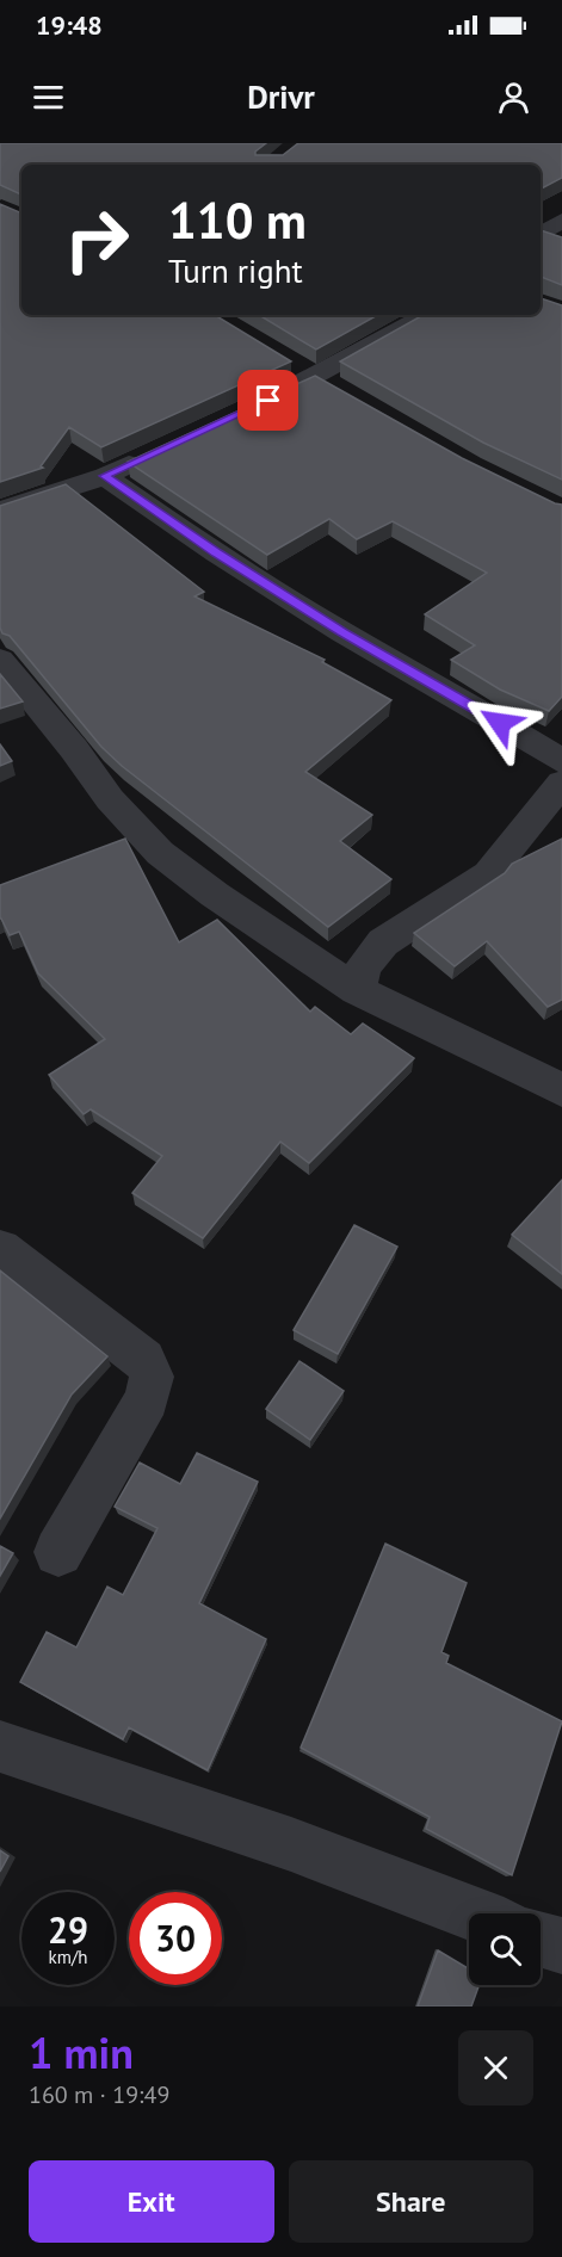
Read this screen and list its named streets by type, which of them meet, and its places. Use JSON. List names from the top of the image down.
{
  "page": {
    "status": "19:48",
    "header": "Drivr",
    "turn": ["110 m", "Turn right"],
    "speed": "29 km/h",
    "limit": "30",
    "heading": ["1 min", "160 m · 19:49"],
    "buttons": ["Exit", "Share"]
  }
}
